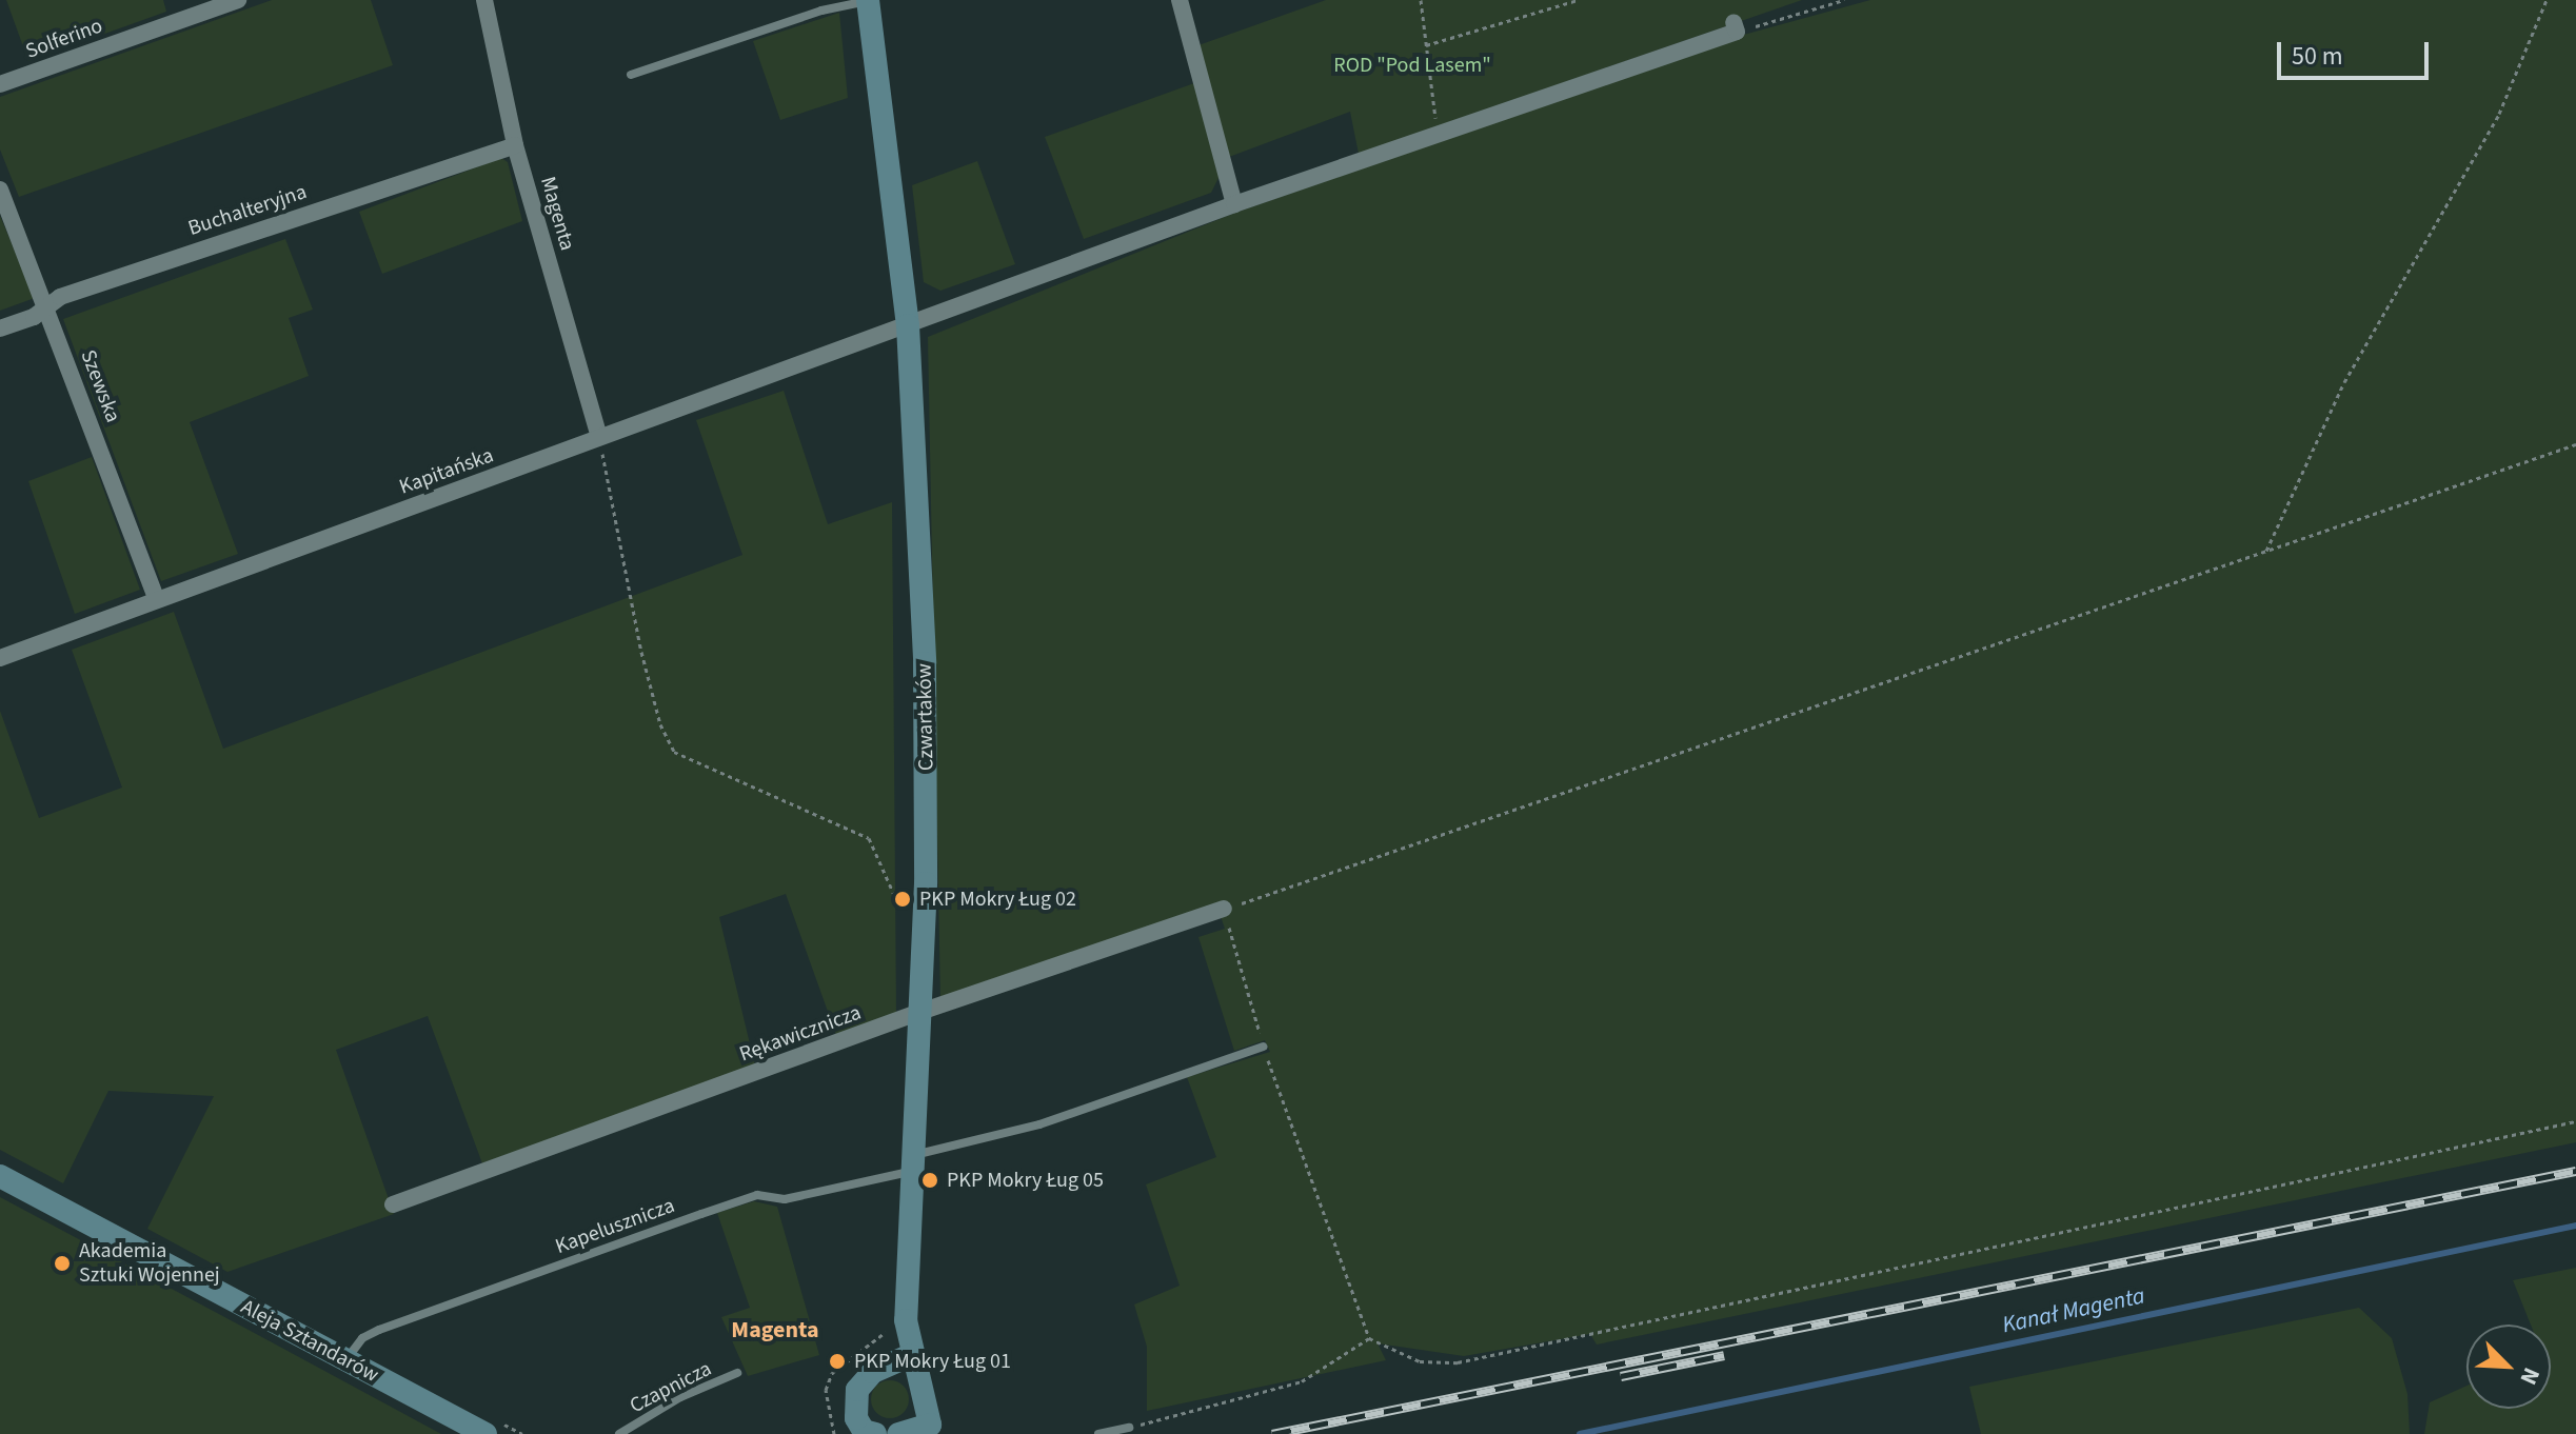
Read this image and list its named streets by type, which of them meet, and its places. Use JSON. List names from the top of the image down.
{
  "streets": {
    "street": [
      "Solferino",
      "Buchalteryjna",
      "Magenta",
      "Szewska",
      "Kapitańska",
      "Czwartaków",
      "Rękawicznicza",
      "Aleja Sztandarów"
    ],
    "lane": ["Kapelusznicza", "Czapnicza"]
  },
  "crossings": [
    ["Buchalteryjna", "Magenta"],
    ["Buchalteryjna", "Szewska"],
    ["Magenta", "Kapitańska"],
    ["Szewska", "Kapitańska"],
    ["Kapitańska", "Czwartaków"],
    ["Czwartaków", "Rękawicznicza"],
    ["Czwartaków", "Kapelusznicza"],
    ["Kapelusznicza", "Aleja Sztandarów"]
  ],
  "districts": ["Magenta"],
  "water": ["Kanał Magenta"],
  "parks": ["ROD \"Pod Lasem\""],
  "places": [
    "PKP Mokry Ług 02",
    "PKP Mokry Ług 05",
    "Akademia Sztuki Wojennej",
    "PKP Mokry Ług 01"
  ],
  "scale_bar": "50 m",
  "north": "bottom right"
}
